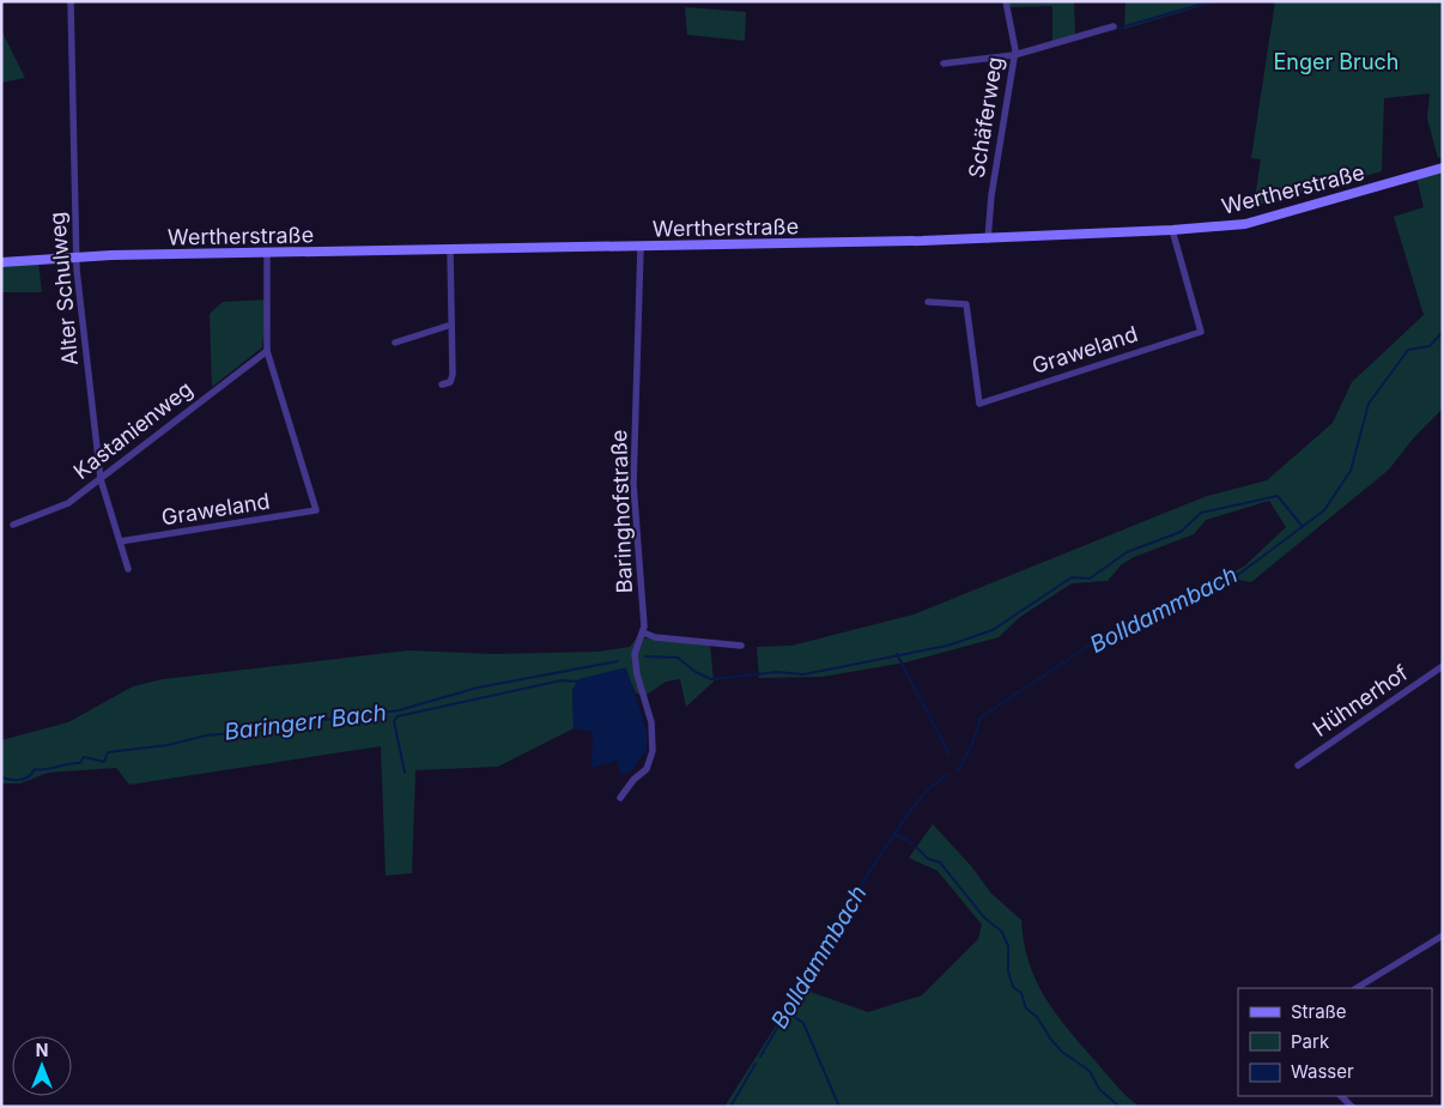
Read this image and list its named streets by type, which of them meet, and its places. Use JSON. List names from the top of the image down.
{
  "streets": {
    "main road": ["Wertherstraße"],
    "street": [
      "Schäferweg",
      "Alter Schulweg",
      "Graweland",
      "Kastanienweg",
      "Baringhofstraße",
      "Hühnerhof"
    ]
  },
  "crossings": [
    ["Schäferweg", "Wertherstraße"],
    ["Wertherstraße", "Alter Schulweg"],
    ["Wertherstraße", "Graweland"],
    ["Wertherstraße", "Baringhofstraße"],
    ["Alter Schulweg", "Graweland"],
    ["Alter Schulweg", "Kastanienweg"],
    ["Graweland", "Kastanienweg"]
  ],
  "water": ["Bolldammbach", "Baringerr Bach"],
  "parks": ["Enger Bruch"],
  "legend": ["Straße", "Park", "Wasser"],
  "north": "top"
}
